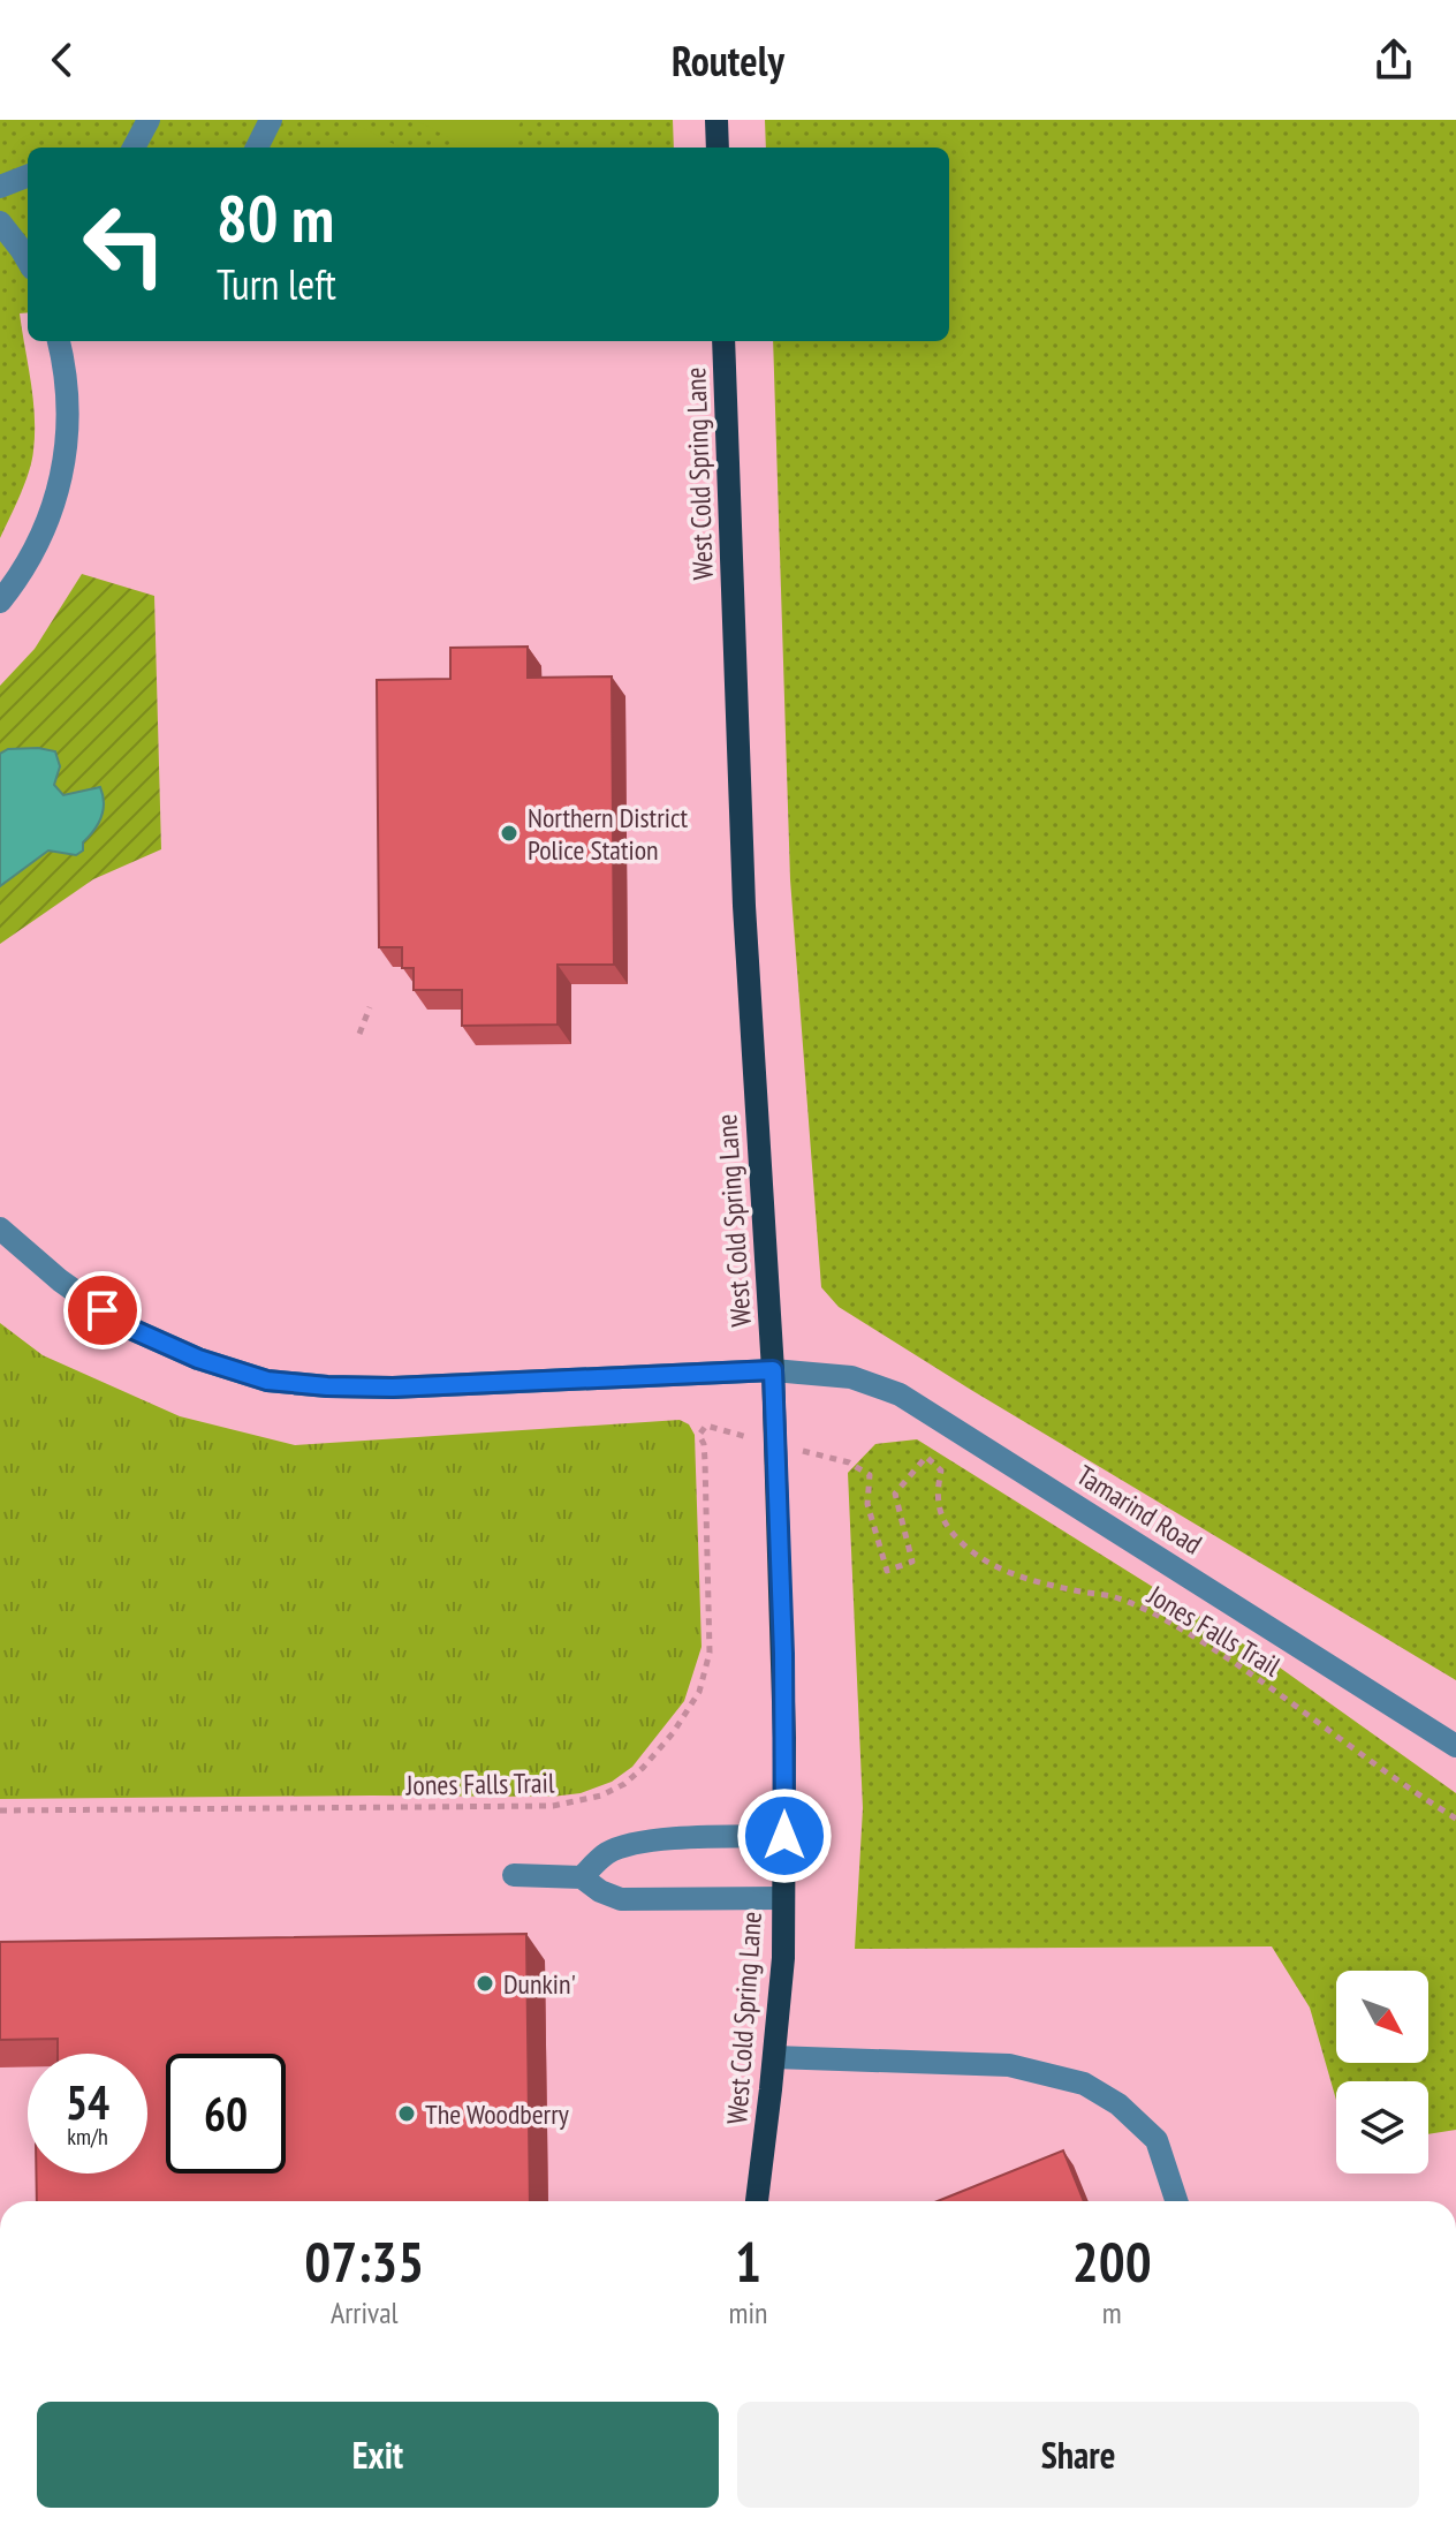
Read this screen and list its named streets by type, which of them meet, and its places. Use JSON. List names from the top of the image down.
{
  "streets": {
    "main road": ["West Cold Spring Lane"],
    "street": ["Tamarind Road"],
    "path": ["Jones Falls Trail"]
  },
  "crossings": [
    ["West Cold Spring Lane", "Tamarind Road"]
  ],
  "places": ["Northern District Police Station", "Dunkin'", "The Woodberry"],
  "north": "bottom right",
  "page": {
    "header": "Routely",
    "turn": ["80 m", "Turn left"],
    "speed": "54 km/h",
    "limit": "60",
    "eta": [
      "07:35",
      "Arrival",
      "1",
      "min",
      "200",
      "m"
    ],
    "buttons": ["Exit", "Share"]
  }
}
